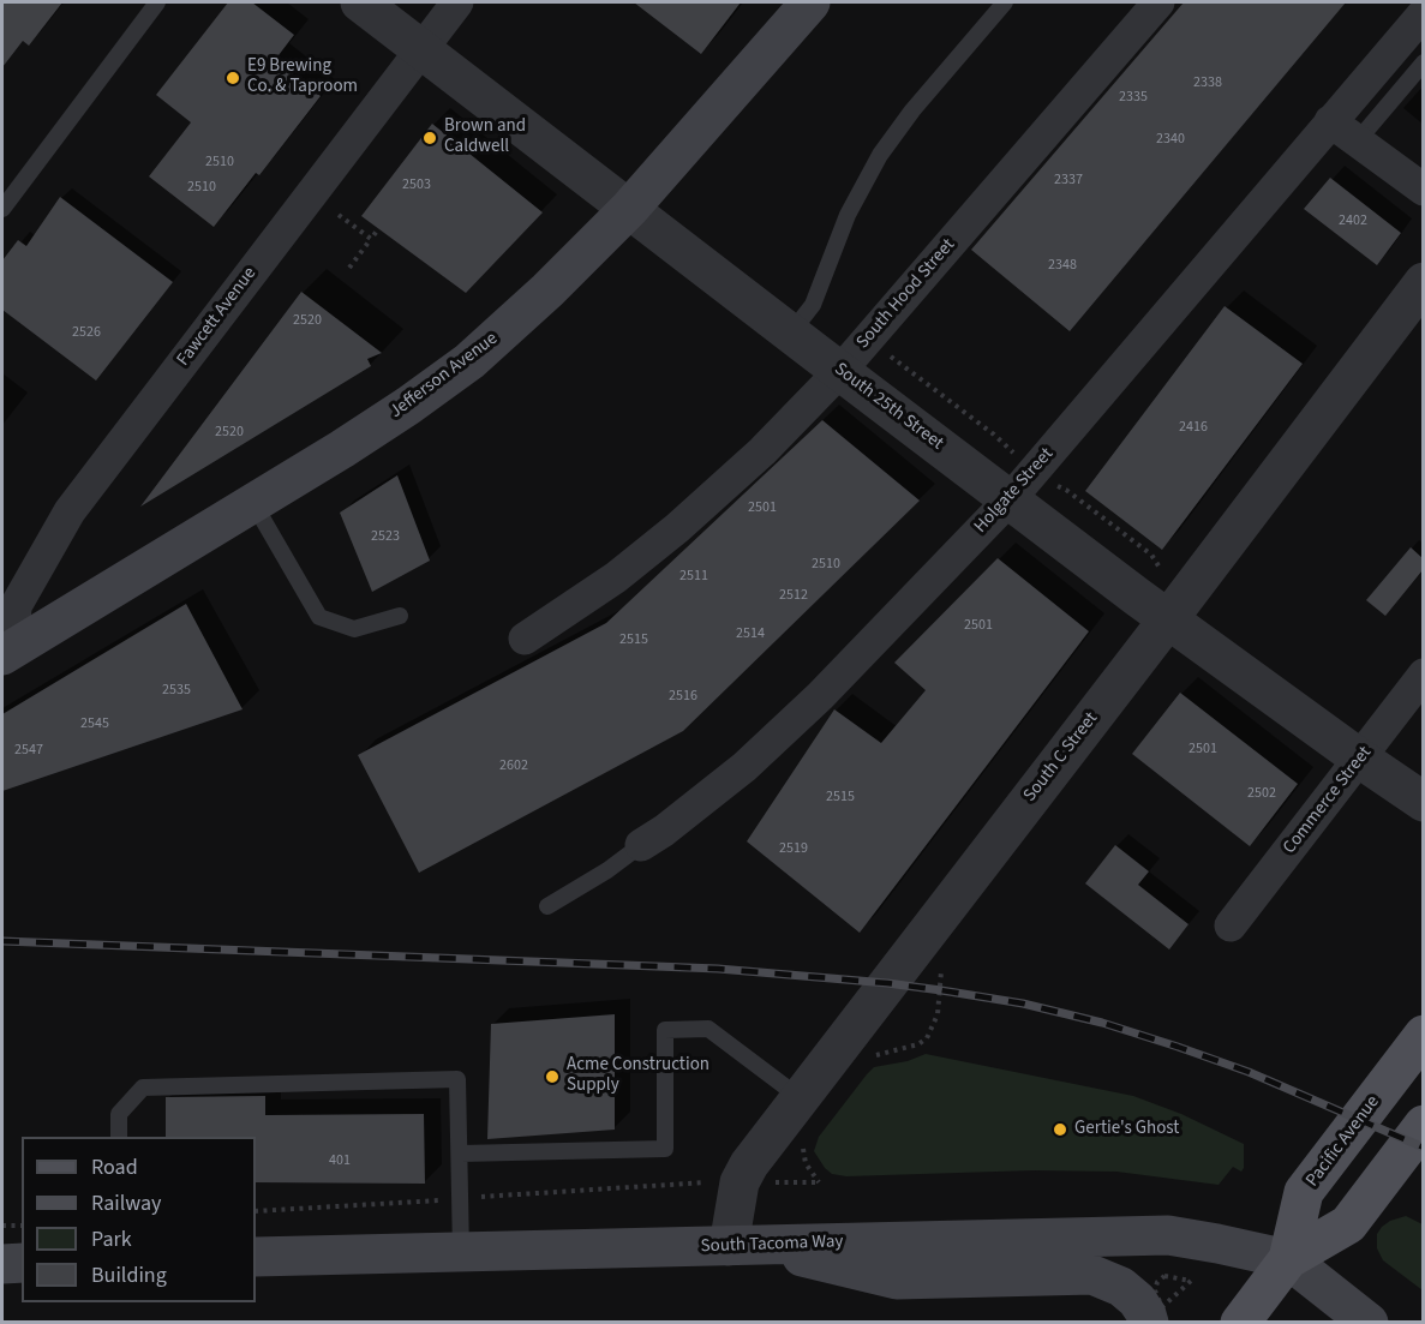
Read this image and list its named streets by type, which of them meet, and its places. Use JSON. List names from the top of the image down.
{
  "streets": {
    "main road": ["Jefferson Avenue", "Pacific Avenue", "South Tacoma Way"],
    "street": [
      "South Hood Street",
      "Fawcett Avenue",
      "South 25th Street",
      "Holgate Street",
      "South C Street",
      "Commerce Street"
    ]
  },
  "crossings": [
    ["South Hood Street", "South 25th Street"],
    ["Fawcett Avenue", "Jefferson Avenue"],
    ["Fawcett Avenue", "South 25th Street"],
    ["Jefferson Avenue", "South 25th Street"],
    ["South 25th Street", "Holgate Street"],
    ["South 25th Street", "South C Street"],
    ["South 25th Street", "Commerce Street"],
    ["South C Street", "South Tacoma Way"],
    ["Pacific Avenue", "South Tacoma Way"]
  ],
  "places": [
    "E9 Brewing Co. & Taproom",
    "Brown and Caldwell",
    "Acme Construction Supply",
    "Gertie's Ghost"
  ],
  "house_numbers": [
    "2338",
    "2335",
    "2340",
    "2510",
    "2337",
    "2503",
    "2510",
    "2402",
    "2348",
    "2520",
    "2526",
    "2416",
    "2520",
    "2501",
    "2523",
    "2510",
    "2511",
    "2512",
    "2501",
    "2514",
    "2515",
    "2535",
    "2516",
    "2545",
    "2501",
    "2547",
    "2602",
    "2502",
    "2515",
    "2519",
    "401"
  ],
  "legend": [
    "Road",
    "Railway",
    "Park",
    "Building"
  ]
}
